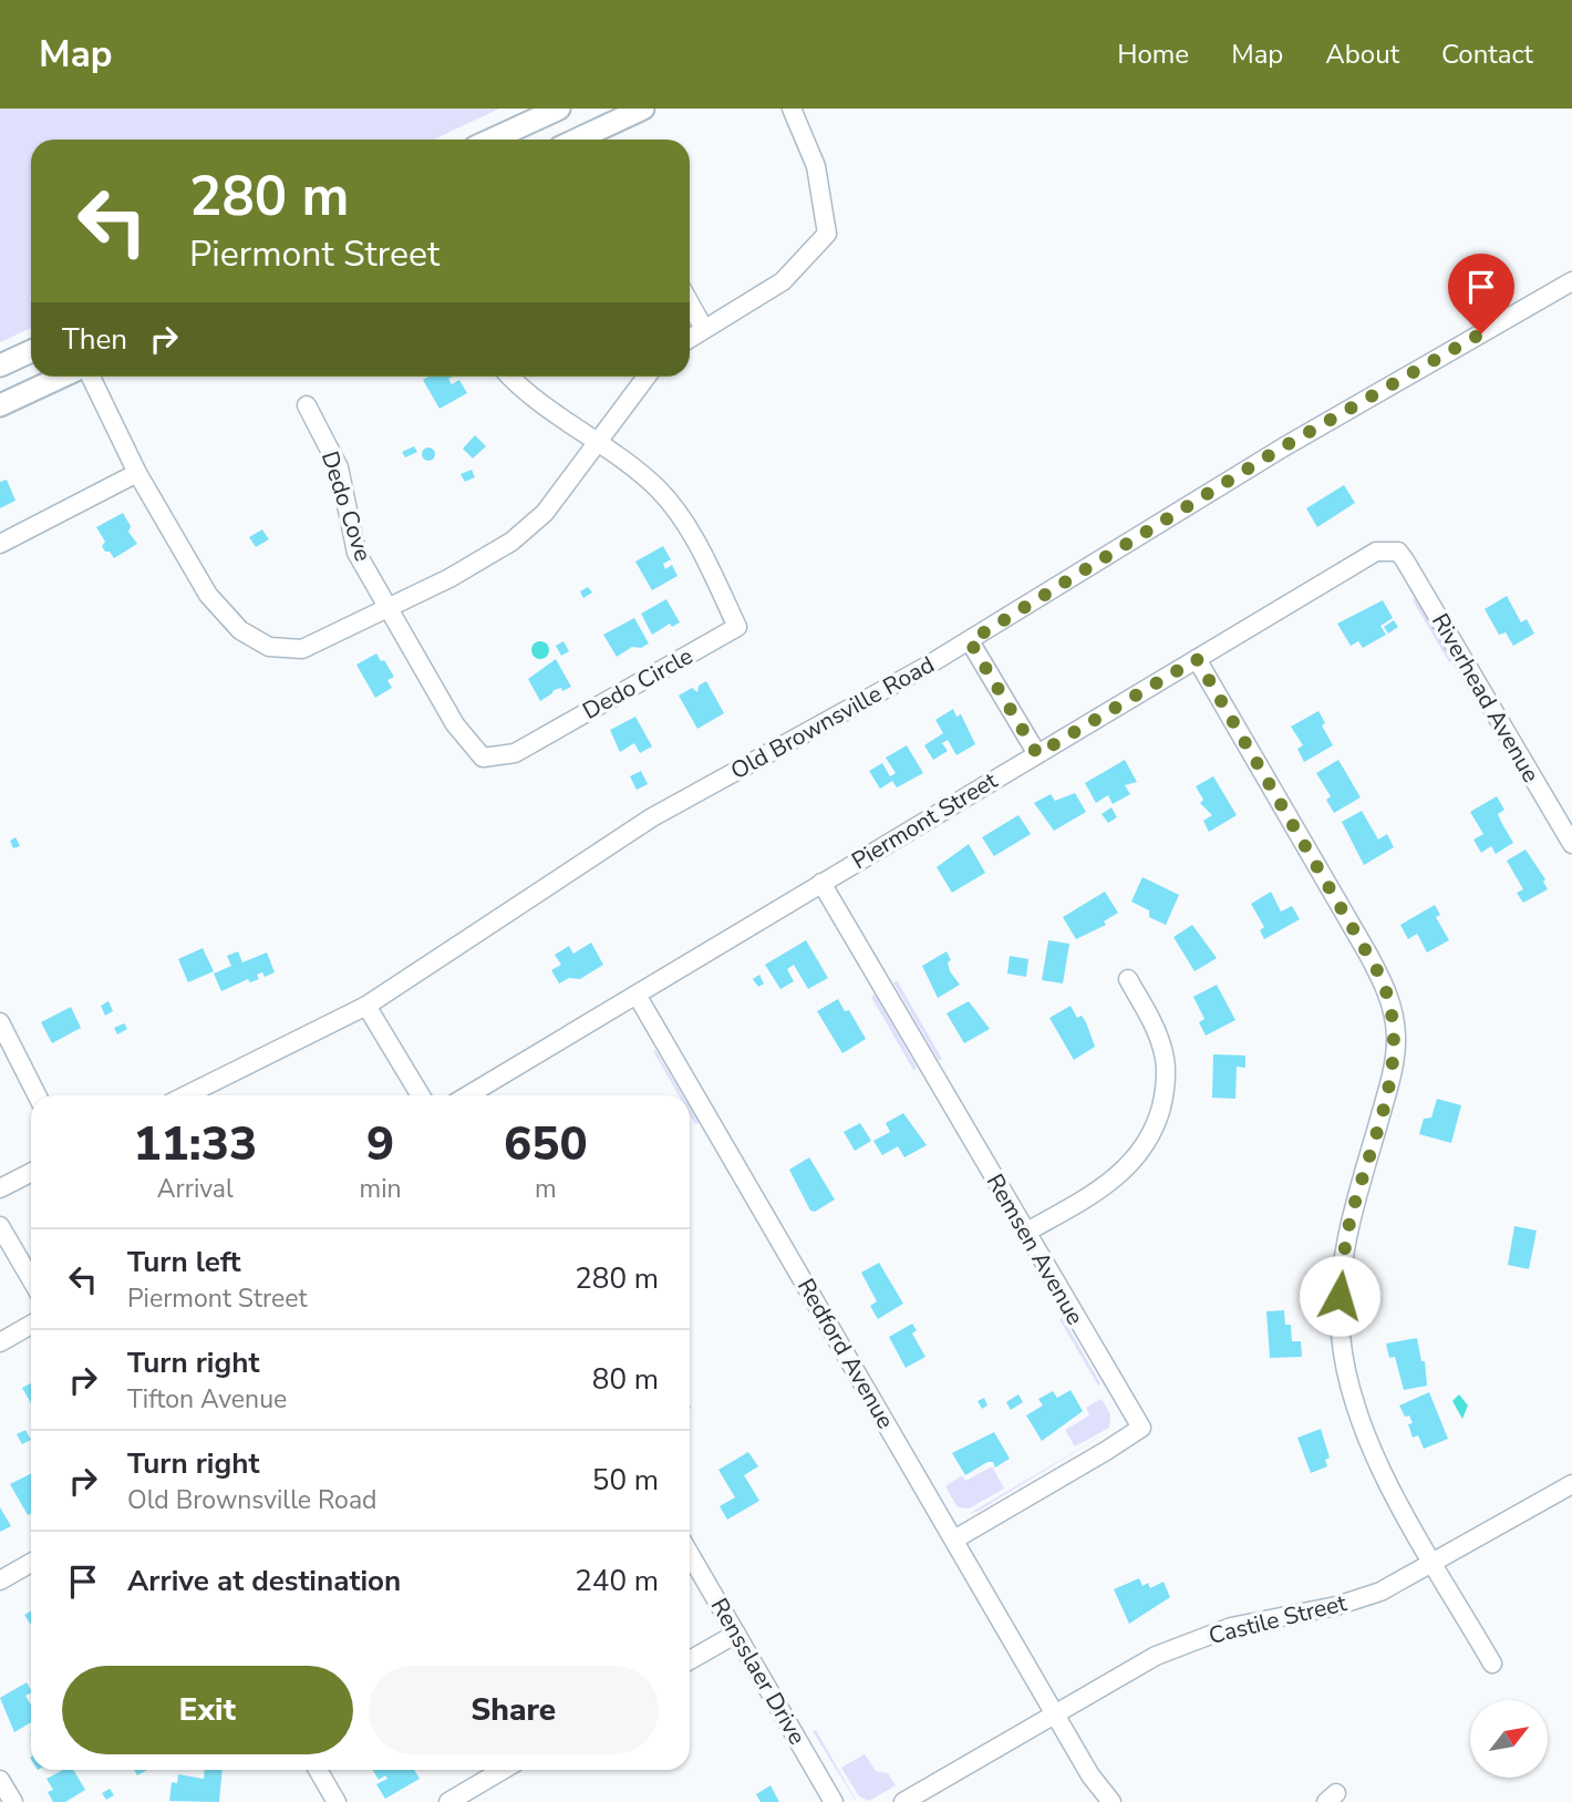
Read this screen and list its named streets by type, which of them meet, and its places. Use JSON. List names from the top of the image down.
{
  "streets": {
    "street": [
      "Dedo Cove",
      "Dedo Circle",
      "Riverhead Avenue",
      "Old Brownsville Road",
      "Piermont Street",
      "Remsen Avenue",
      "Redford Avenue",
      "Castile Street",
      "Rensslaer Drive"
    ]
  },
  "crossings": [
    ["Dedo Cove", "Dedo Circle"],
    ["Riverhead Avenue", "Piermont Street"],
    ["Piermont Street", "Remsen Avenue"],
    ["Piermont Street", "Redford Avenue"],
    ["Remsen Avenue", "Redford Avenue"],
    ["Redford Avenue", "Castile Street"]
  ],
  "north": "top right",
  "page": {
    "header": "Map",
    "nav": [
      "Home",
      "Map",
      "About",
      "Contact"
    ],
    "turn": ["280 m", "Piermont Street"],
    "then": "Then",
    "eta": [
      "11:33",
      "Arrival",
      "9",
      "min",
      "650",
      "m"
    ],
    "list": [
      {
        "name": "Turn left",
        "note": "Piermont Street",
        "value": "280 m"
      },
      {
        "name": "Turn right",
        "note": "Tifton Avenue",
        "value": "80 m"
      },
      {
        "name": "Turn right",
        "note": "Old Brownsville Road",
        "value": "50 m"
      },
      {
        "name": "Arrive at destination",
        "value": "240 m"
      }
    ],
    "buttons": ["Exit", "Share"]
  }
}
